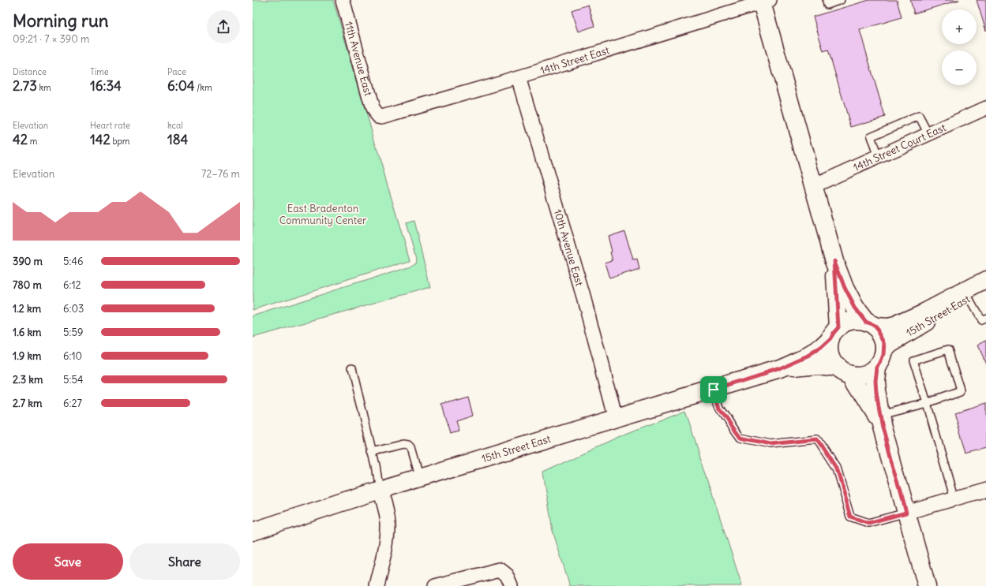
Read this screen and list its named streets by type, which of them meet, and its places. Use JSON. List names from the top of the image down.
{
  "streets": {
    "main road": ["15th Street East"],
    "street": [
      "11th Avenue East",
      "14th Street East",
      "14th Street Court East",
      "10th Avenue East"
    ]
  },
  "crossings": [
    ["11th Avenue East", "14th Street East"],
    ["14th Street East", "10th Avenue East"],
    ["10th Avenue East", "15th Street East"]
  ],
  "parks": ["East Bradenton Community Center"],
  "page": {
    "heading": ["Morning run", "09:21 · 7 × 390 m"],
    "map_buttons": ["+", "−"],
    "stats": [
      ["Distance", "2.73 km"],
      ["Time", "16:34"],
      ["Pace", "6:04 /km"],
      ["Elevation", "42 m"],
      ["Heart rate", "142 bpm"],
      ["kcal", "184"]
    ],
    "chart": ["Elevation", "72–76 m"],
    "list": [
      {
        "name": "390 m",
        "note": "5:46"
      },
      {
        "name": "780 m",
        "note": "6:12"
      },
      {
        "name": "1.2 km",
        "note": "6:03"
      },
      {
        "name": "1.6 km",
        "note": "5:59"
      },
      {
        "name": "1.9 km",
        "note": "6:10"
      },
      {
        "name": "2.3 km",
        "note": "5:54"
      },
      {
        "name": "2.7 km",
        "note": "6:27"
      }
    ],
    "buttons": ["Save", "Share"]
  }
}
